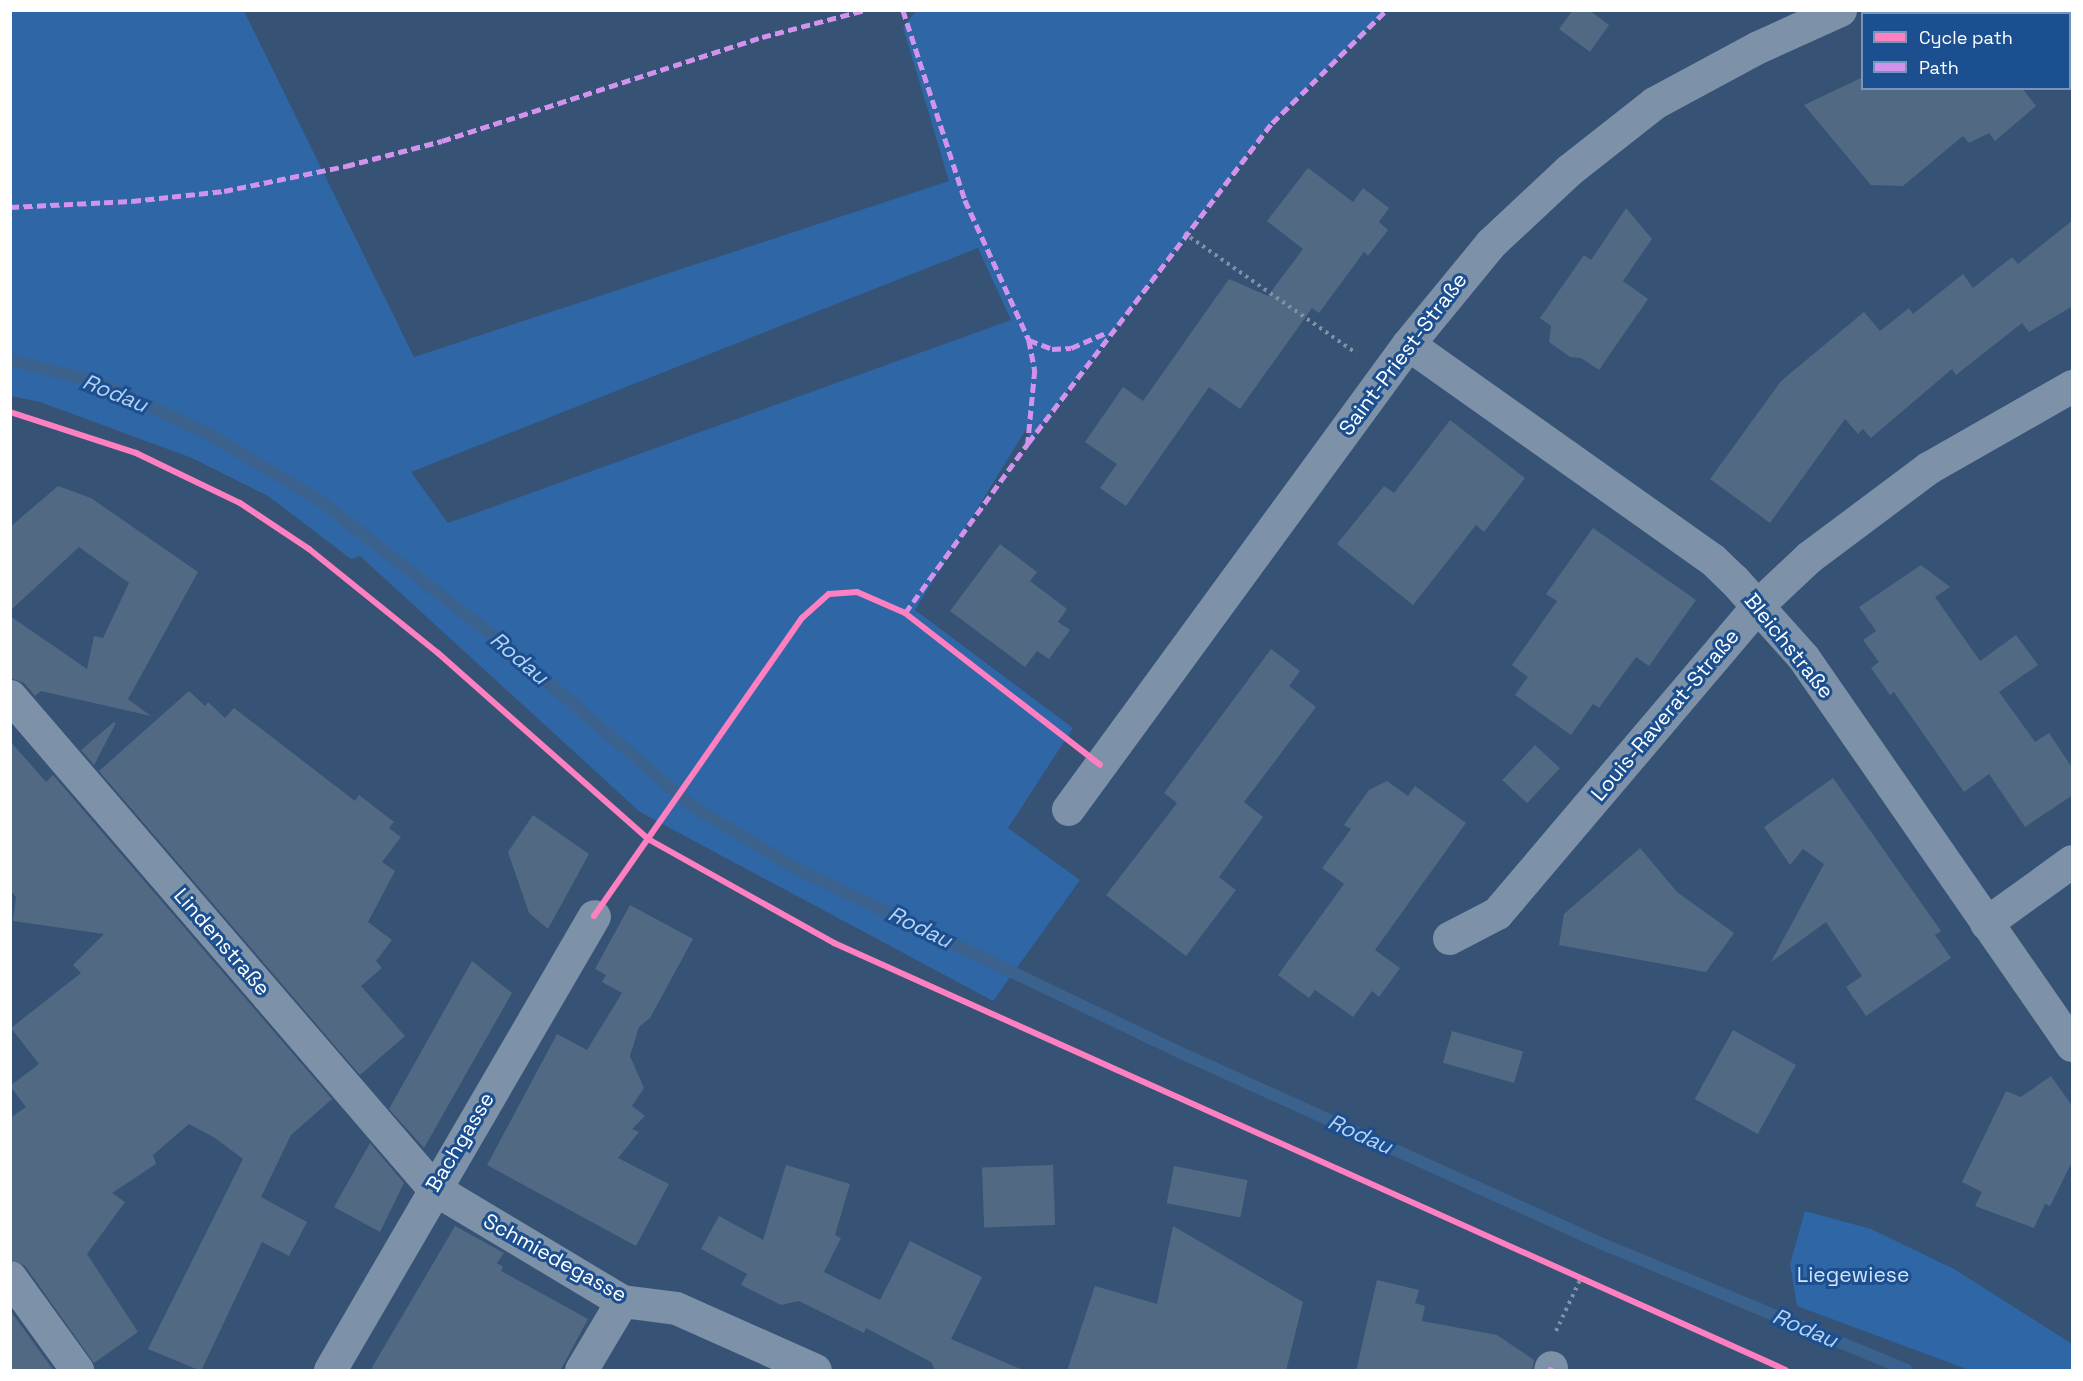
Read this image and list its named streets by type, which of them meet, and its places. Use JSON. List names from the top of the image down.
{
  "streets": {
    "street": [
      "Saint-Priest-Straße",
      "Bleichstraße",
      "Louis-Raverat-Straße",
      "Lindenstraße",
      "Bachgasse",
      "Schmiedegasse"
    ]
  },
  "crossings": [
    ["Saint-Priest-Straße", "Bleichstraße"],
    ["Bleichstraße", "Louis-Raverat-Straße"],
    ["Lindenstraße", "Bachgasse"],
    ["Lindenstraße", "Schmiedegasse"],
    ["Bachgasse", "Schmiedegasse"]
  ],
  "water": ["Rodau"],
  "parks": ["Liegewiese"],
  "legend": ["Cycle path", "Path"]
}
